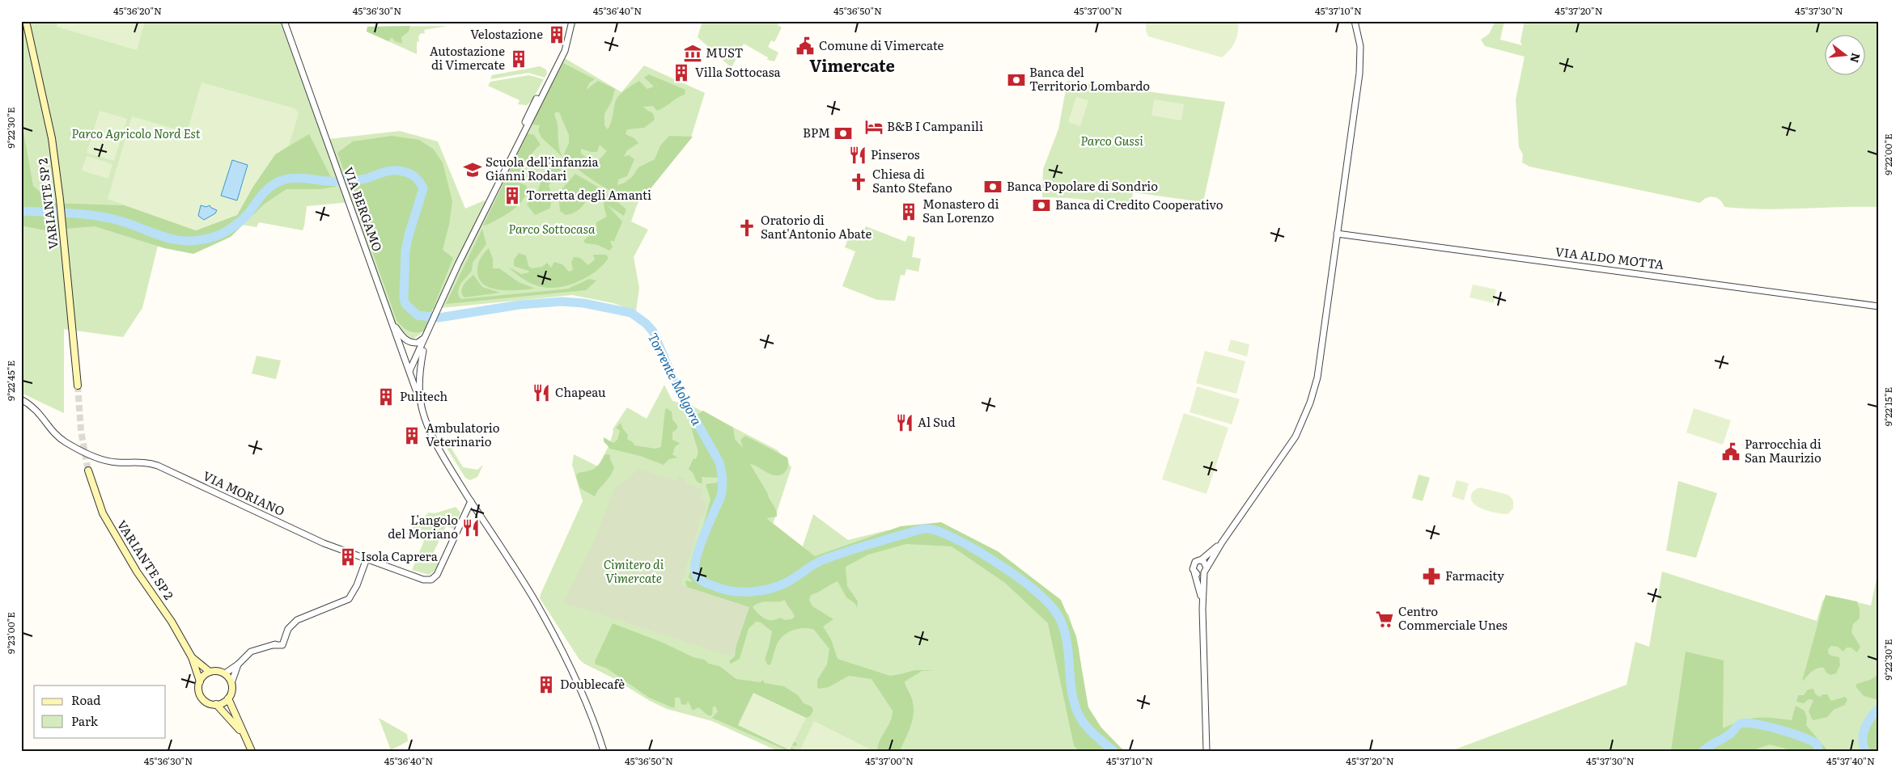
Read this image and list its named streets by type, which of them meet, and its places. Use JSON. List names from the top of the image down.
{
  "streets": {
    "main road": ["VARIANTE SP 2"],
    "street": ["VIA BERGAMO", "VIA ALDO MOTTA", "VIA MORIANO"]
  },
  "crossings": [
    ["VIA BERGAMO", "VIA MORIANO"]
  ],
  "districts": ["Vimercate"],
  "water": ["Torrente Molgora"],
  "parks": [
    "Parco Agricolo Nord Est",
    "Parco Gussi",
    "Parco Sottocasa",
    "Cimitero di Vimercate"
  ],
  "places": {
    "building": [
      "Velostazione",
      "Autostazione di Vimercate",
      "Villa Sottocasa",
      "Torretta degli Amanti",
      "Monastero di San Lorenzo",
      "Pulitech",
      "Ambulatorio Veterinario",
      "Isola Caprera",
      "Doublecafè"
    ],
    "public building": ["Comune di Vimercate", "Parrocchia di San Maurizio"],
    "museum": ["MUST"],
    "bank": [
      "Banca del Territorio Lombardo",
      "BPM",
      "Banca Popolare di Sondrio",
      "Banca di Credito Cooperativo"
    ],
    "hotel": ["B&B I Campanili"],
    "restaurant": [
      "Pinseros",
      "Chapeau",
      "Al Sud",
      "L'angolo del Moriano"
    ],
    "school or university": ["Scuola dell'infanzia Gianni Rodari"],
    "church": ["Chiesa di Santo Stefano", "Oratorio di Sant'Antonio Abate"],
    "pharmacy": ["Farmacity"],
    "supermarket": ["Centro Commerciale Unes"]
  },
  "legend": ["Road", "Park"],
  "north": "right",
  "coordinates": [
    "45°36'20\"N",
    "45°36'30\"N",
    "45°36'40\"N",
    "45°36'50\"N",
    "45°37'00\"N",
    "45°37'10\"N",
    "45°37'20\"N",
    "45°37'30\"N",
    "9°22'30\"E",
    "9°22'00\"E",
    "9°22'45\"E",
    "9°22'15\"E",
    "9°23'00\"E",
    "45°37'40\"N"
  ]
}
